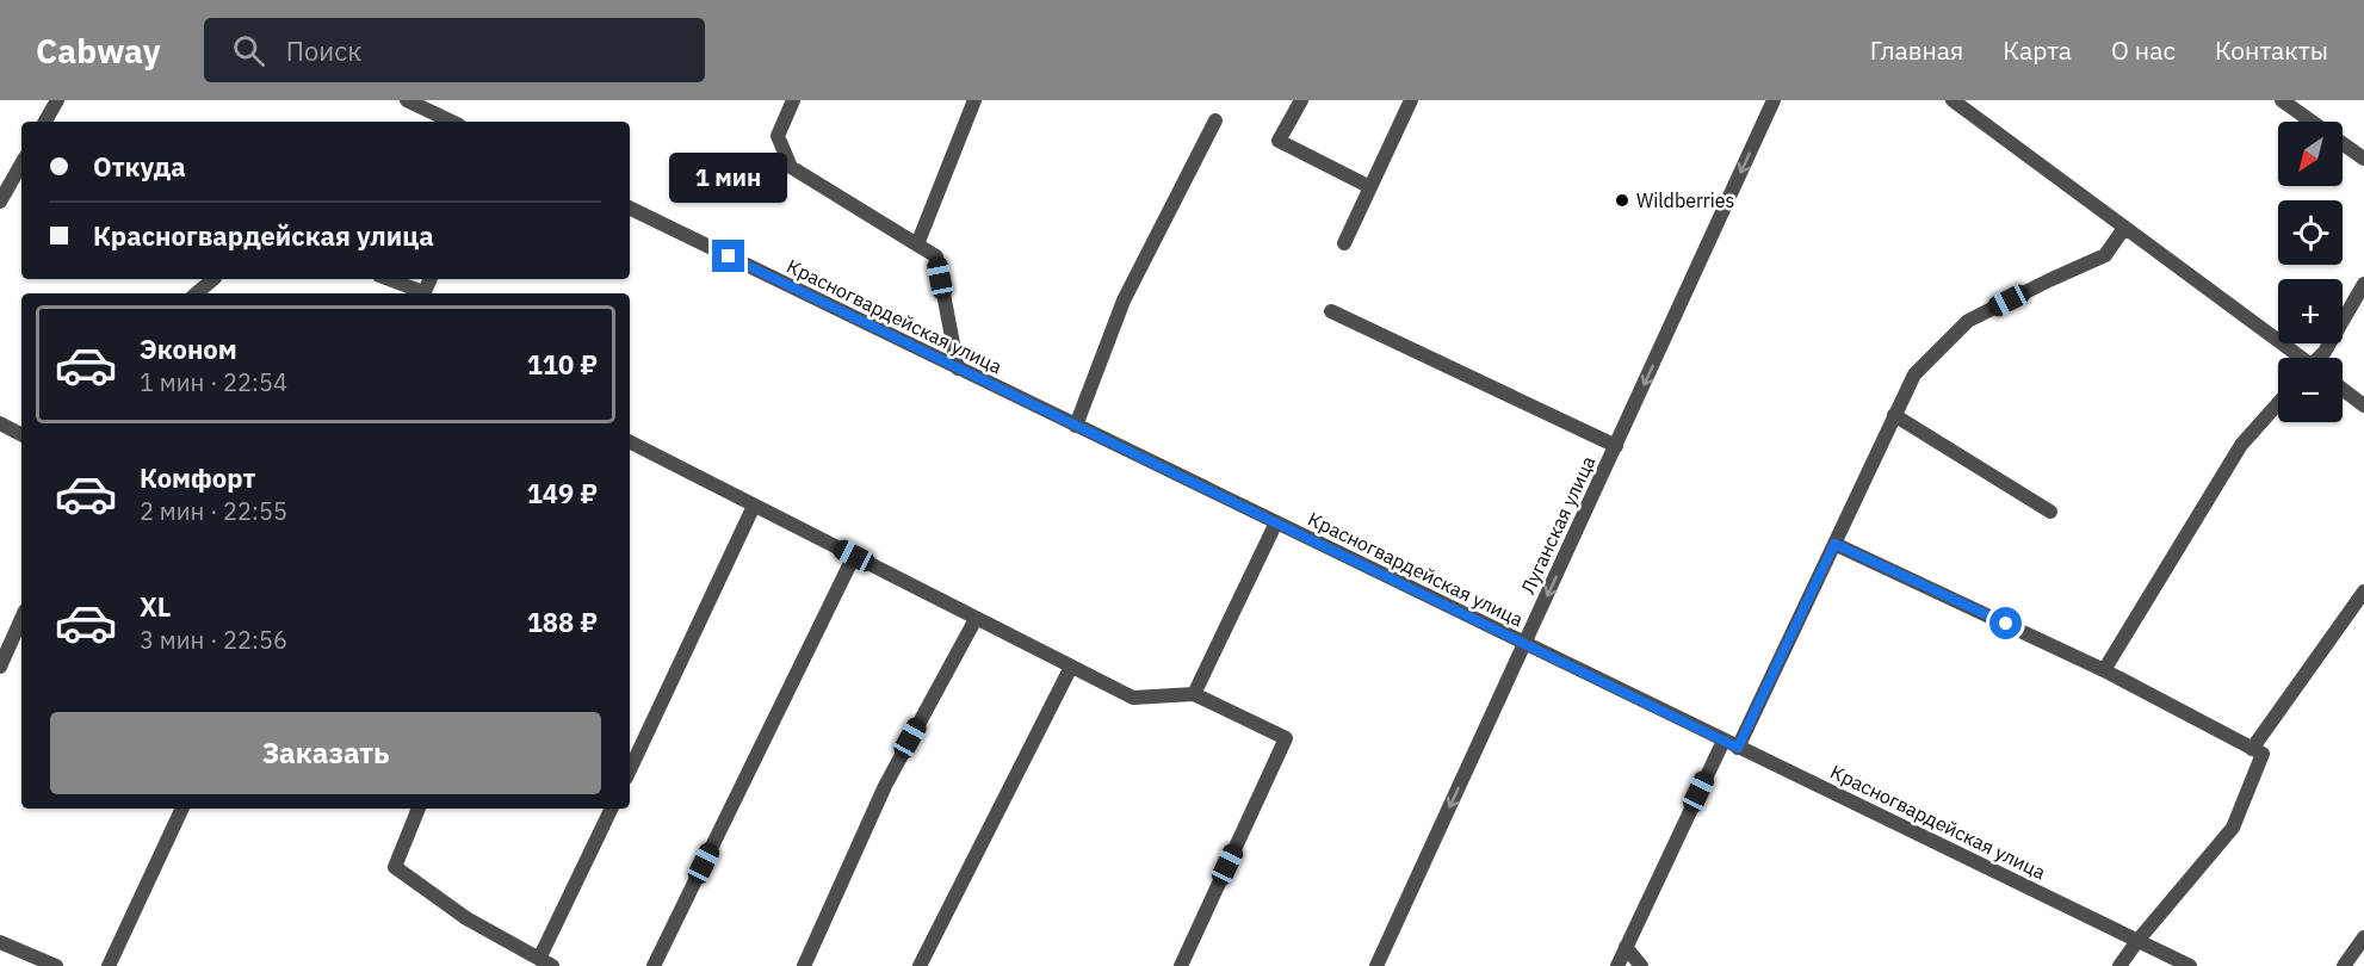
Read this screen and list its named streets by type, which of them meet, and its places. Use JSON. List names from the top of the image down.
{
  "streets": {
    "street": ["Красногвардейская улица", "Луганская улица"]
  },
  "crossings": [
    ["Красногвардейская улица", "Луганская улица"]
  ],
  "one_way": ["Луганская улица"],
  "places": ["Wildberries"],
  "north": "bottom left",
  "page": {
    "header": "Cabway",
    "search": "Поиск",
    "nav": [
      "Главная",
      "Карта",
      "О нас",
      "Контакты"
    ],
    "map_buttons": ["+", "−"],
    "banner": ["Откуда", "Красногвардейская улица"],
    "bubble": "1 мин",
    "list": [
      {
        "name": "Эконом",
        "note": "1 мин · 22:54",
        "value": "110 ₽"
      },
      {
        "name": "Комфорт",
        "note": "2 мин · 22:55",
        "value": "149 ₽"
      },
      {
        "name": "XL",
        "note": "3 мин · 22:56",
        "value": "188 ₽"
      }
    ],
    "buttons": "Заказать"
  }
}
